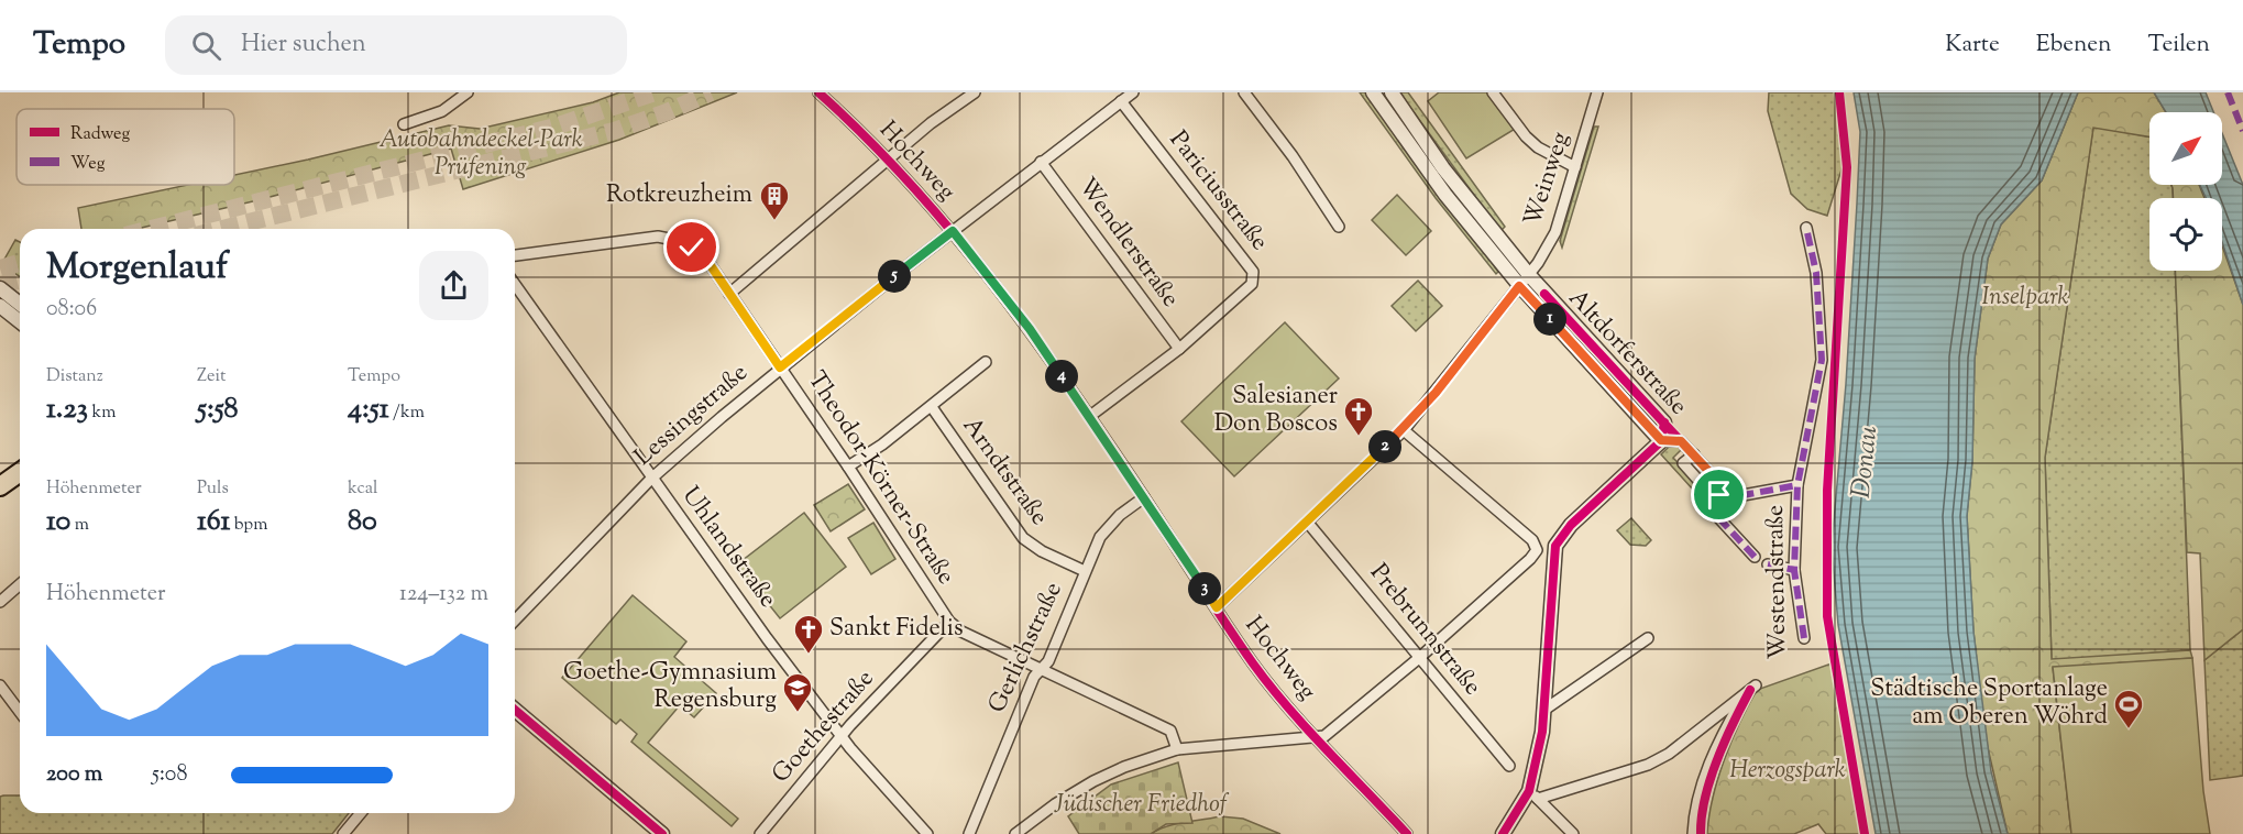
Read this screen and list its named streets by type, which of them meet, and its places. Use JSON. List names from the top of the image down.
{
  "streets": {
    "street": [
      "Hochweg",
      "Weinweg",
      "Pariciusstraße",
      "Wendlerstraße",
      "Altdorferstraße",
      "Lessingstraße",
      "Arndtstraße",
      "Theodor-Körner-Straße",
      "Uhlandstraße",
      "Westendstraße",
      "Prebrunnstraße",
      "Gerlichstraße",
      "Goethestraße"
    ]
  },
  "crossings": [
    ["Hochweg", "Weinweg"],
    ["Hochweg", "Lessingstraße"],
    ["Hochweg", "Gerlichstraße"],
    ["Weinweg", "Altdorferstraße"],
    ["Weinweg", "Prebrunnstraße"],
    ["Pariciusstraße", "Wendlerstraße"],
    ["Pariciusstraße", "Lessingstraße"],
    ["Wendlerstraße", "Lessingstraße"],
    ["Altdorferstraße", "Westendstraße"],
    ["Lessingstraße", "Theodor-Körner-Straße"],
    ["Lessingstraße", "Uhlandstraße"],
    ["Arndtstraße", "Gerlichstraße"],
    ["Theodor-Körner-Straße", "Gerlichstraße"],
    ["Theodor-Körner-Straße", "Goethestraße"],
    ["Uhlandstraße", "Goethestraße"]
  ],
  "water": ["Donau"],
  "parks": [
    "Autobahndeckel-Park Prüfening",
    "Inselpark",
    "Herzogspark",
    "Jüdischer Friedhof"
  ],
  "places": {
    "building": ["Rotkreuzheim"],
    "church": ["Salesianer Don Boscos", "Sankt Fidelis"],
    "school or university": ["Goethe-Gymnasium Regensburg"],
    "sports": ["Städtische Sportanlage am Oberen Wöhrd"]
  },
  "legend": ["Radweg", "Weg"],
  "north": "top right",
  "page": {
    "header": "Tempo",
    "search": "Hier suchen",
    "nav": ["Karte", "Ebenen", "Teilen"],
    "heading": ["Morgenlauf", "08:06"],
    "pins": [
      "5",
      "1",
      "4",
      "2",
      "3"
    ],
    "stats": [
      ["Distanz", "1.23 km"],
      ["Zeit", "5:58"],
      ["Tempo", "4:51 /km"],
      ["Höhenmeter", "10 m"],
      ["Puls", "161 bpm"],
      ["kcal", "80"]
    ],
    "chart": ["Höhenmeter", "124–132 m"],
    "list": [
      {
        "name": "200 m",
        "note": "5:08"
      }
    ]
  }
}
